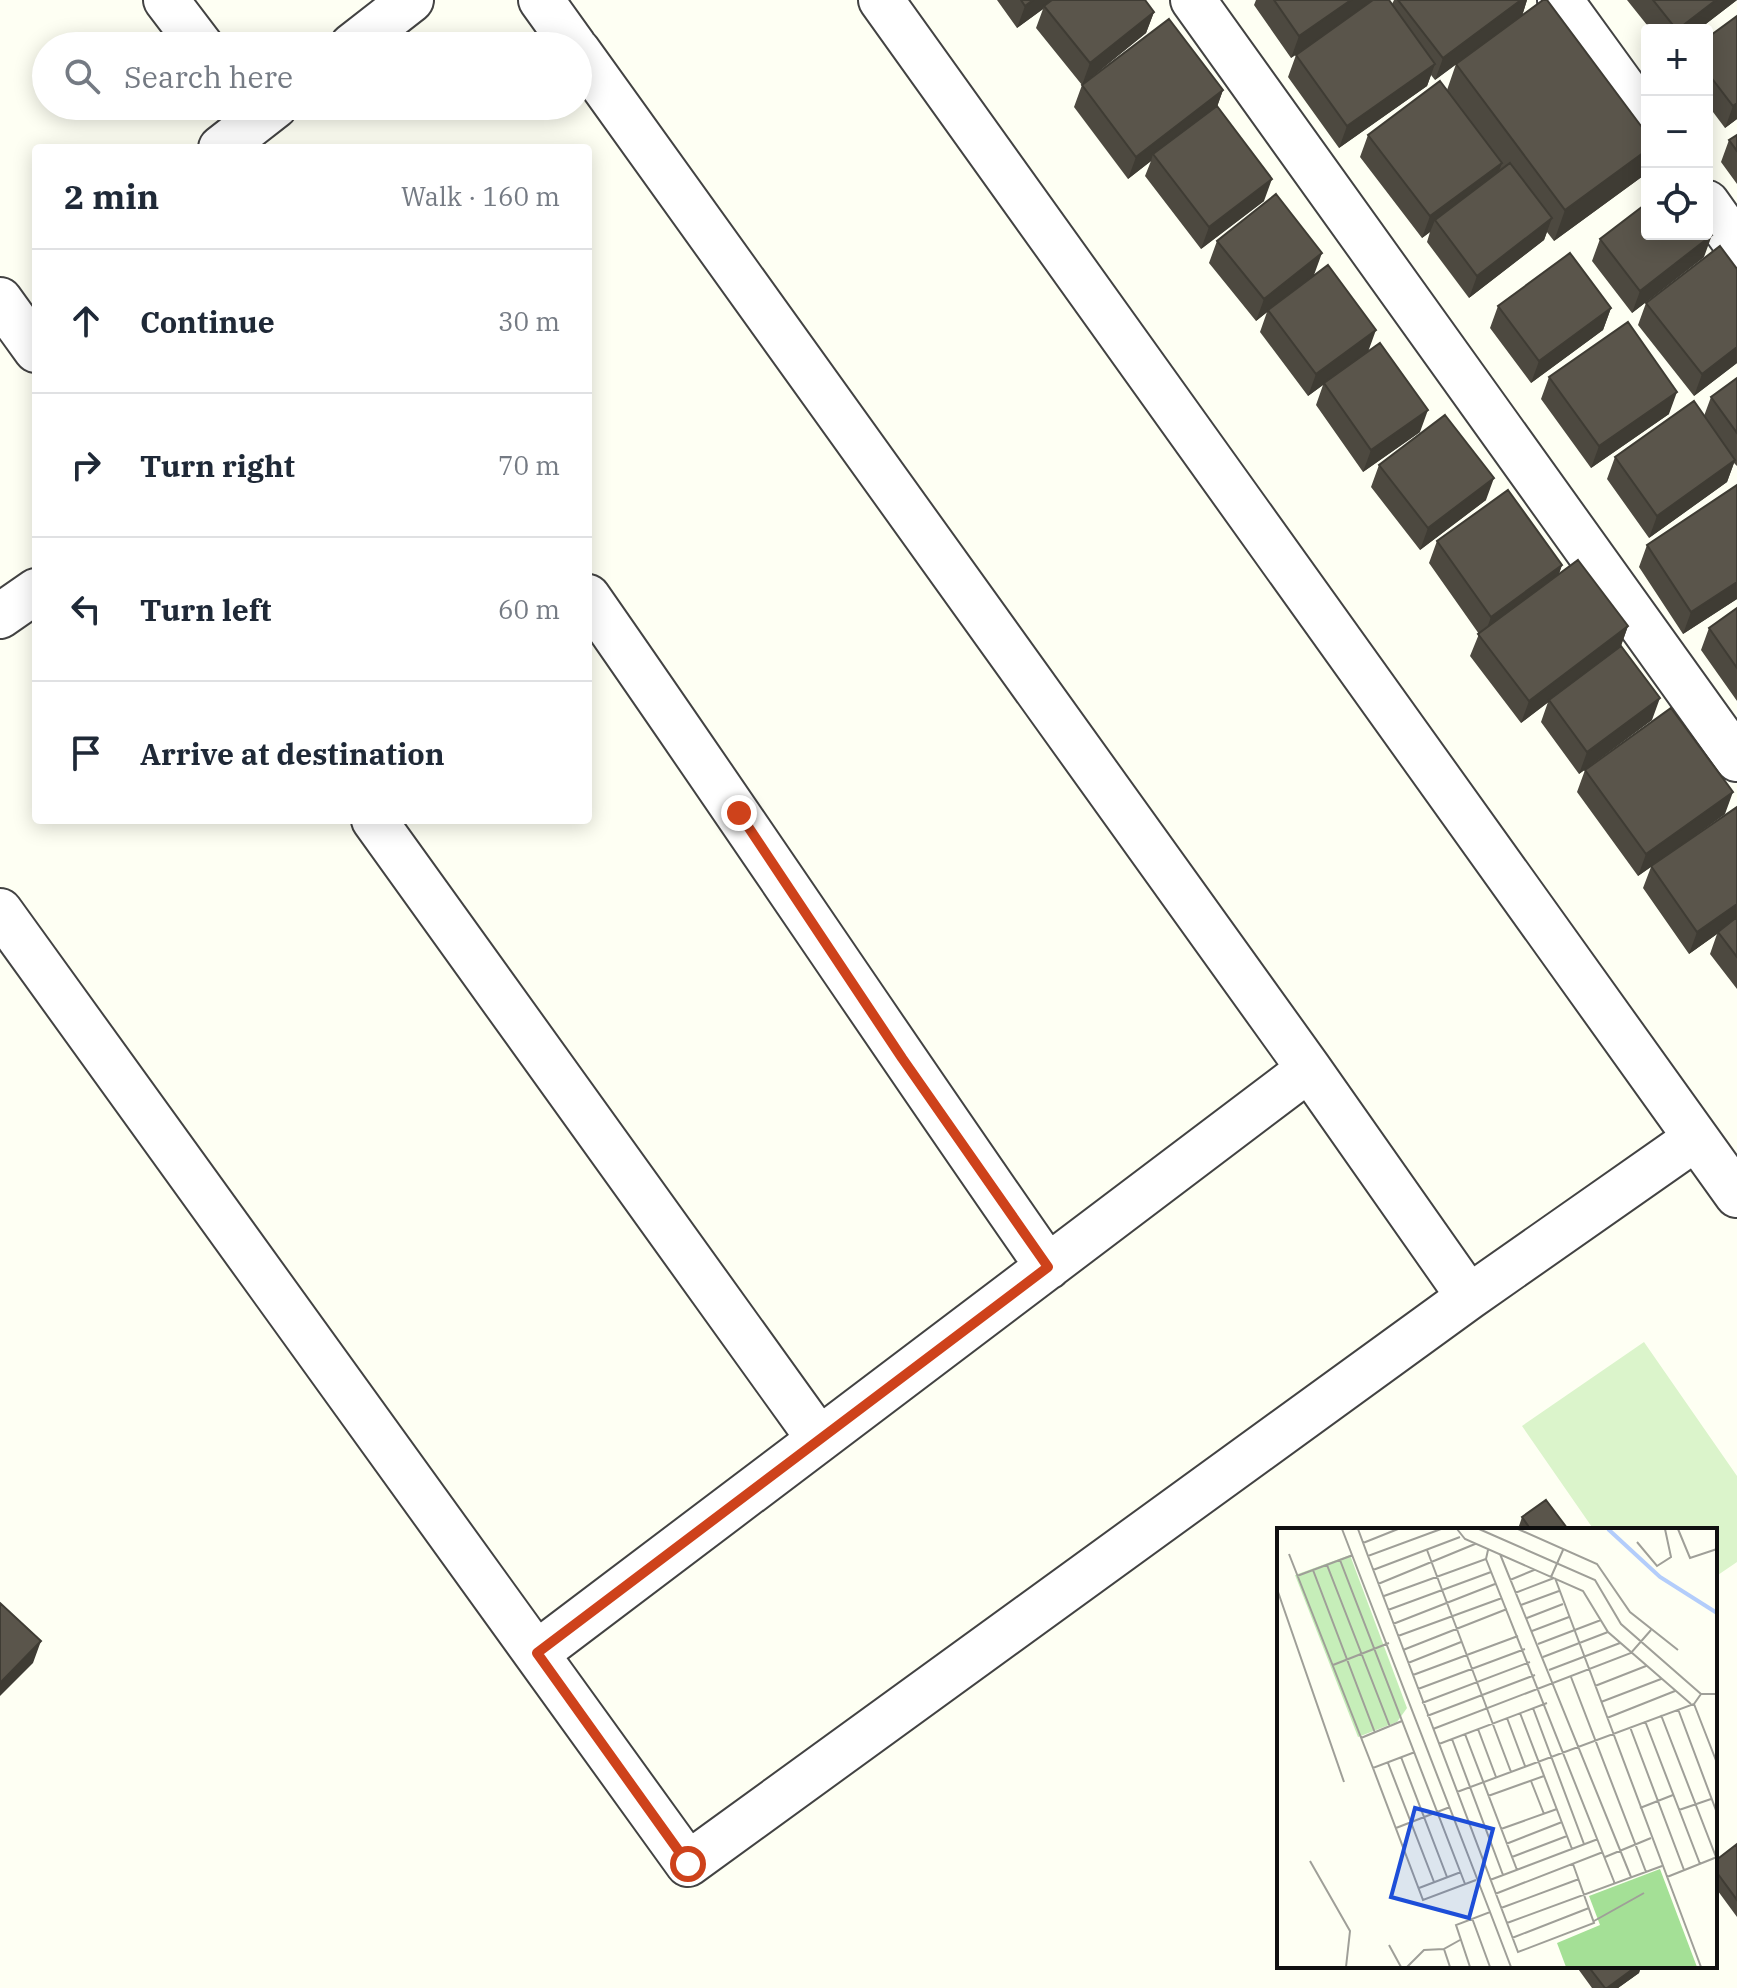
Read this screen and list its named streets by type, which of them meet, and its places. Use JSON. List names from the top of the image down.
{
  "page": {
    "map_buttons": ["+", "−"],
    "search": "Search here",
    "heading": ["2 min", "Walk · 160 m"],
    "list": [
      ["Continue", "30 m"],
      ["Turn right", "70 m"],
      ["Turn left", "60 m"],
      "Arrive at destination"
    ]
  }
}
